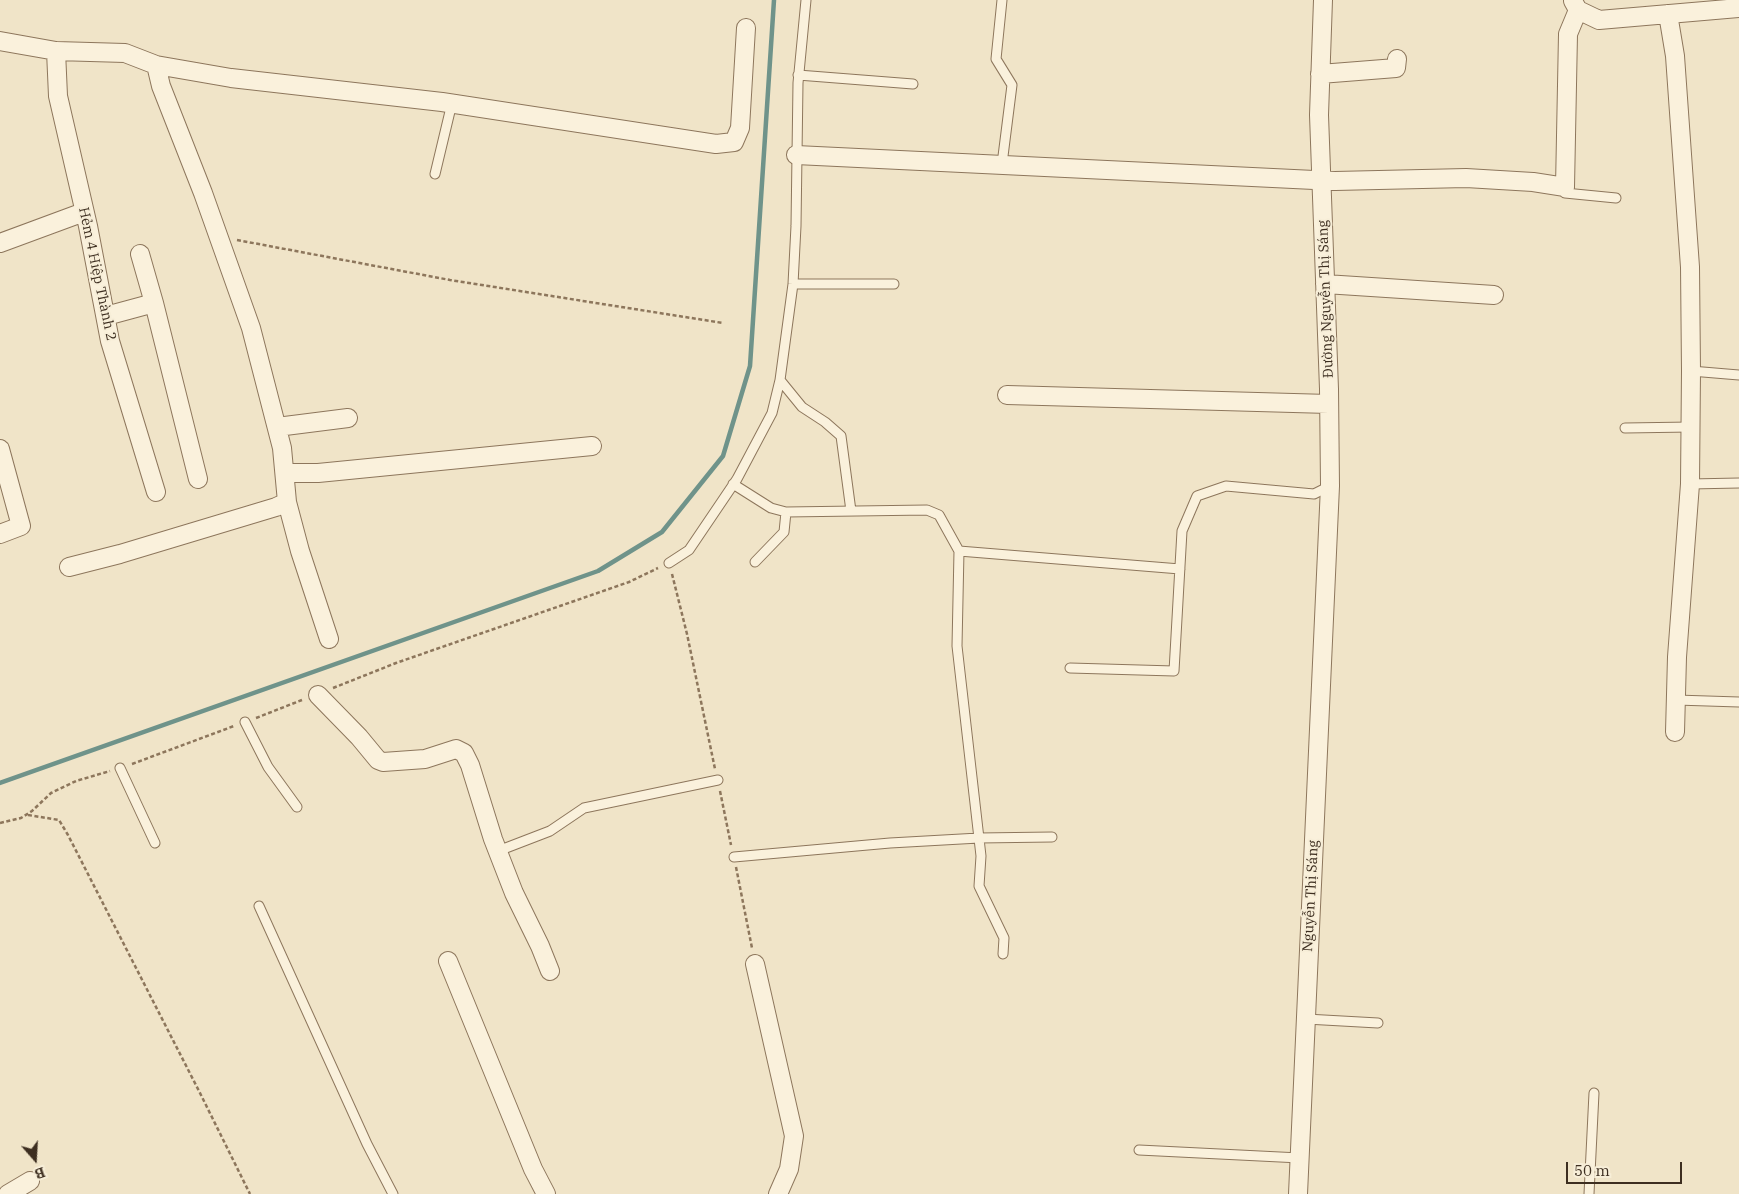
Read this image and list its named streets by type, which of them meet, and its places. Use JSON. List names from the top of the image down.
{
  "streets": {
    "street": ["Hẻm 4 Hiệp Thành 2", "Đường Nguyễn Thị Sáng", "Nguyễn Thị Sáng"]
  },
  "crossings": [
    ["Đường Nguyễn Thị Sáng", "Nguyễn Thị Sáng"]
  ],
  "scale_bar": "50 m",
  "north": "bottom"
}
